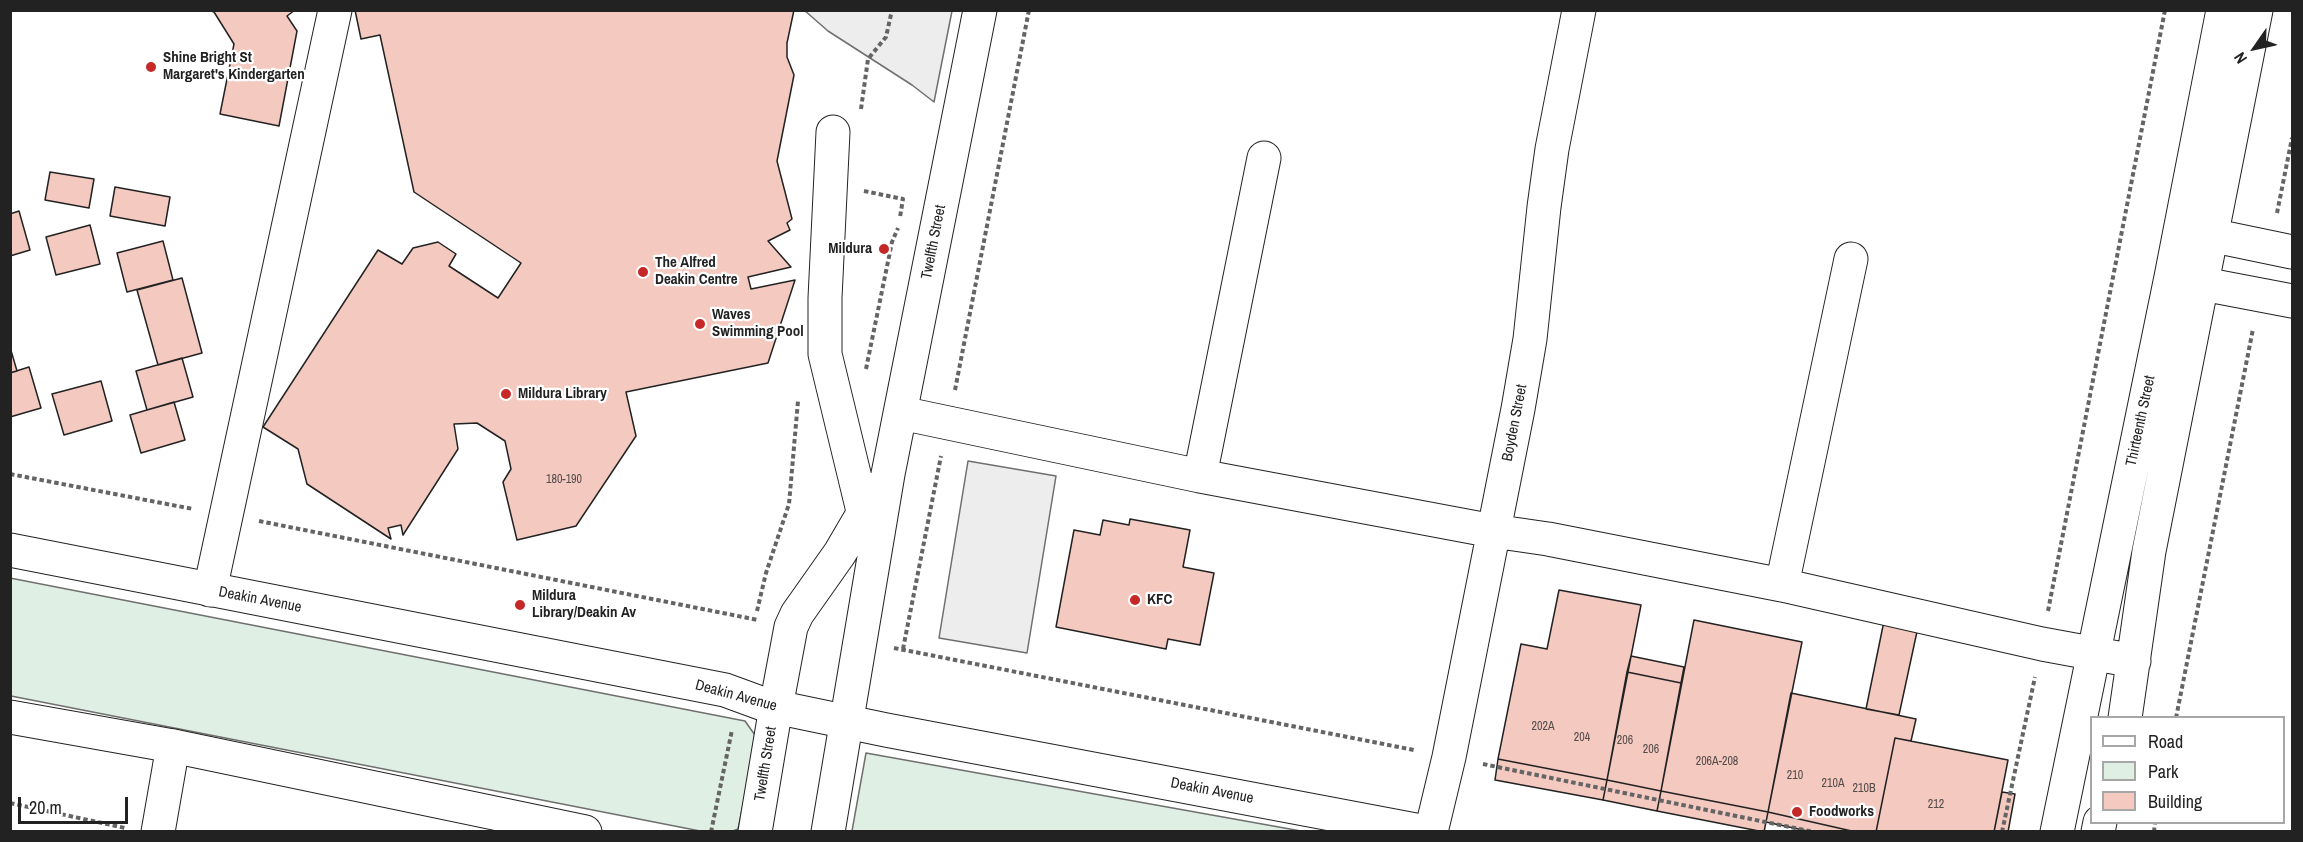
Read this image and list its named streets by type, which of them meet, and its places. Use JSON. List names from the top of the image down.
{
  "streets": {
    "main road": [
      "Twelfth Street",
      "Thirteenth Street",
      "Boyden Street",
      "Deakin Avenue"
    ]
  },
  "crossings": [
    ["Twelfth Street", "Deakin Avenue"]
  ],
  "places": [
    "Shine Bright St Margaret's Kindergarten",
    "Mildura",
    "The Alfred Deakin Centre",
    "Waves Swimming Pool",
    "Mildura Library",
    "KFC",
    "Mildura Library/Deakin Av",
    "Foodworks"
  ],
  "house_numbers": [
    "180-190",
    "202A",
    "204",
    "206",
    "206",
    "206A-208",
    "210",
    "210A",
    "210B",
    "212"
  ],
  "legend": ["Road", "Park", "Building"],
  "scale_bar": "20 m",
  "north": "bottom left"
}
